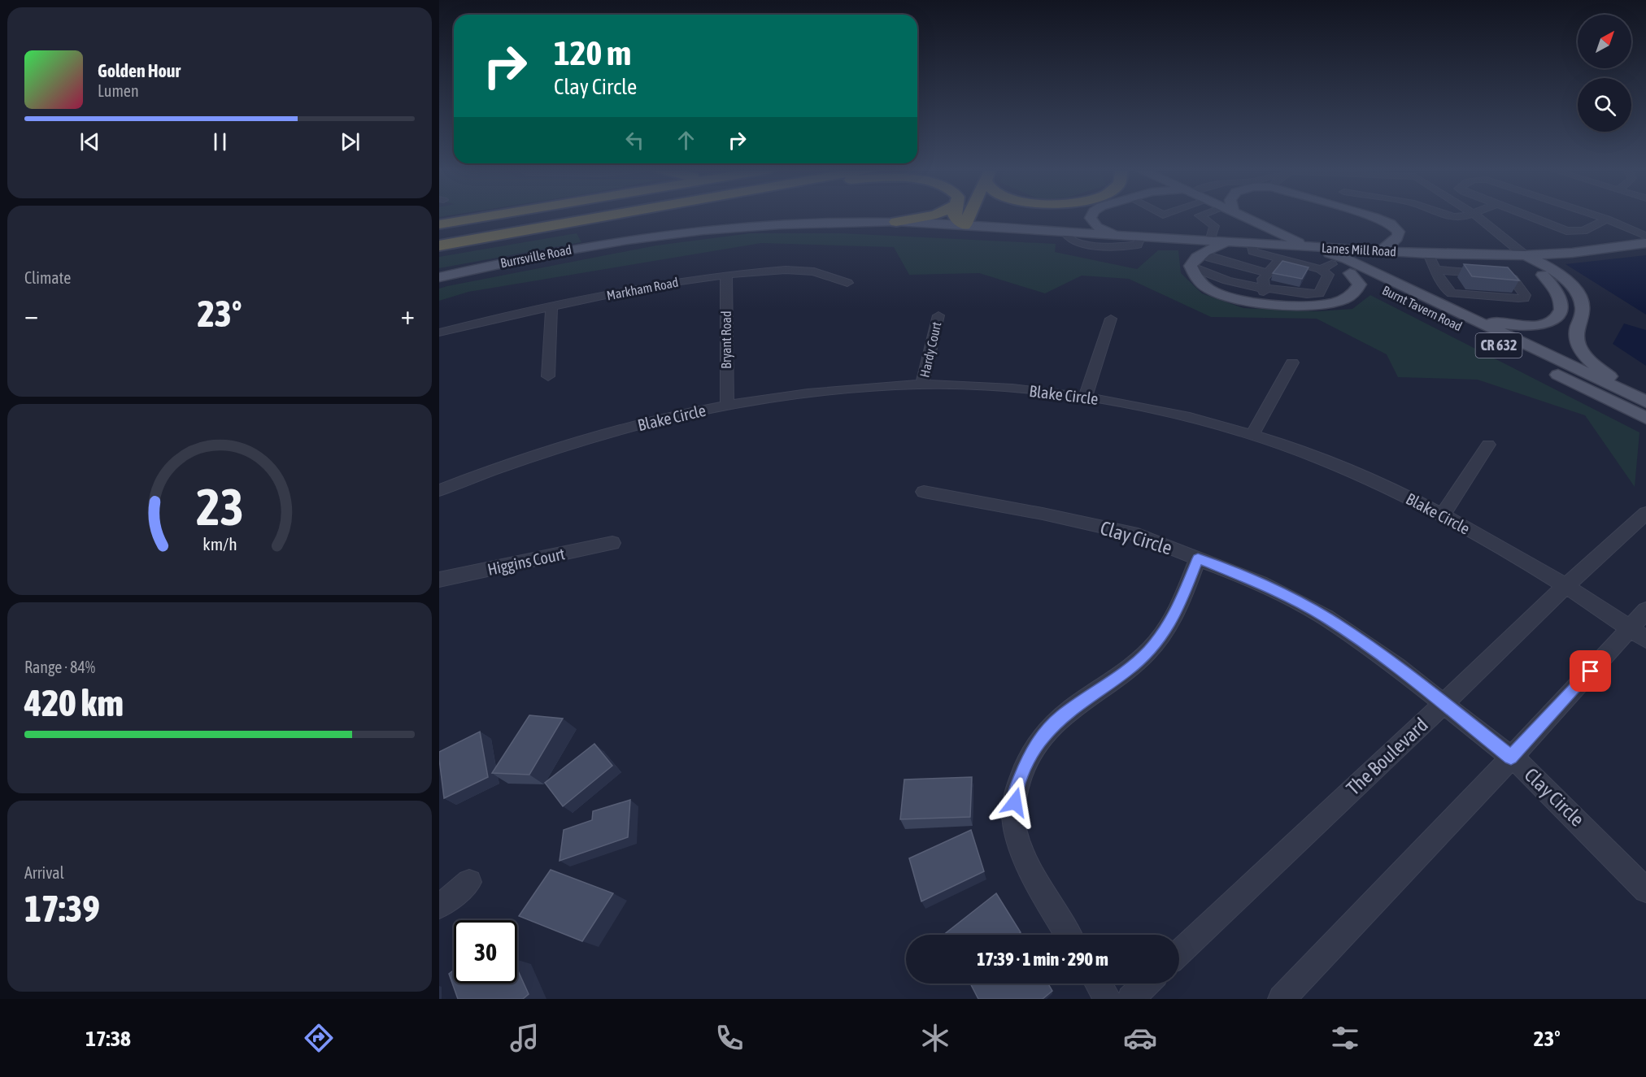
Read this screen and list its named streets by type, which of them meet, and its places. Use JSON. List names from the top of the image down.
{
  "streets": {
    "main road": [
      "Lanes Mill Road",
      "Burrsville Road",
      "Burnt Tavern Road",
      "CR 632"
    ],
    "street": [
      "Markham Road",
      "Bryant Road",
      "Hardy Court",
      "Blake Circle",
      "Clay Circle",
      "Higgins Court",
      "The Boulevard"
    ]
  },
  "crossings": [
    ["Lanes Mill Road", "Burrsville Road"],
    ["Lanes Mill Road", "Burnt Tavern Road"],
    ["Markham Road", "Bryant Road"],
    ["Bryant Road", "Blake Circle"],
    ["Hardy Court", "Blake Circle"],
    ["Blake Circle", "The Boulevard"],
    ["Clay Circle", "The Boulevard"]
  ],
  "north": "top right",
  "page": {
    "turn": ["120 m", "Clay Circle"],
    "song": ["Golden Hour", "Lumen"],
    "tile": [
      "Climate",
      ["Range · 84%", "420 km"],
      ["Arrival", "17:39"]
    ],
    "heat": ["−", "23°", "+"],
    "limit": "30",
    "trip": "17:39 · 1 min · 290 m",
    "tabs": ["17:38", "23°"],
    "gauge": ["23", "km/h"]
  }
}
